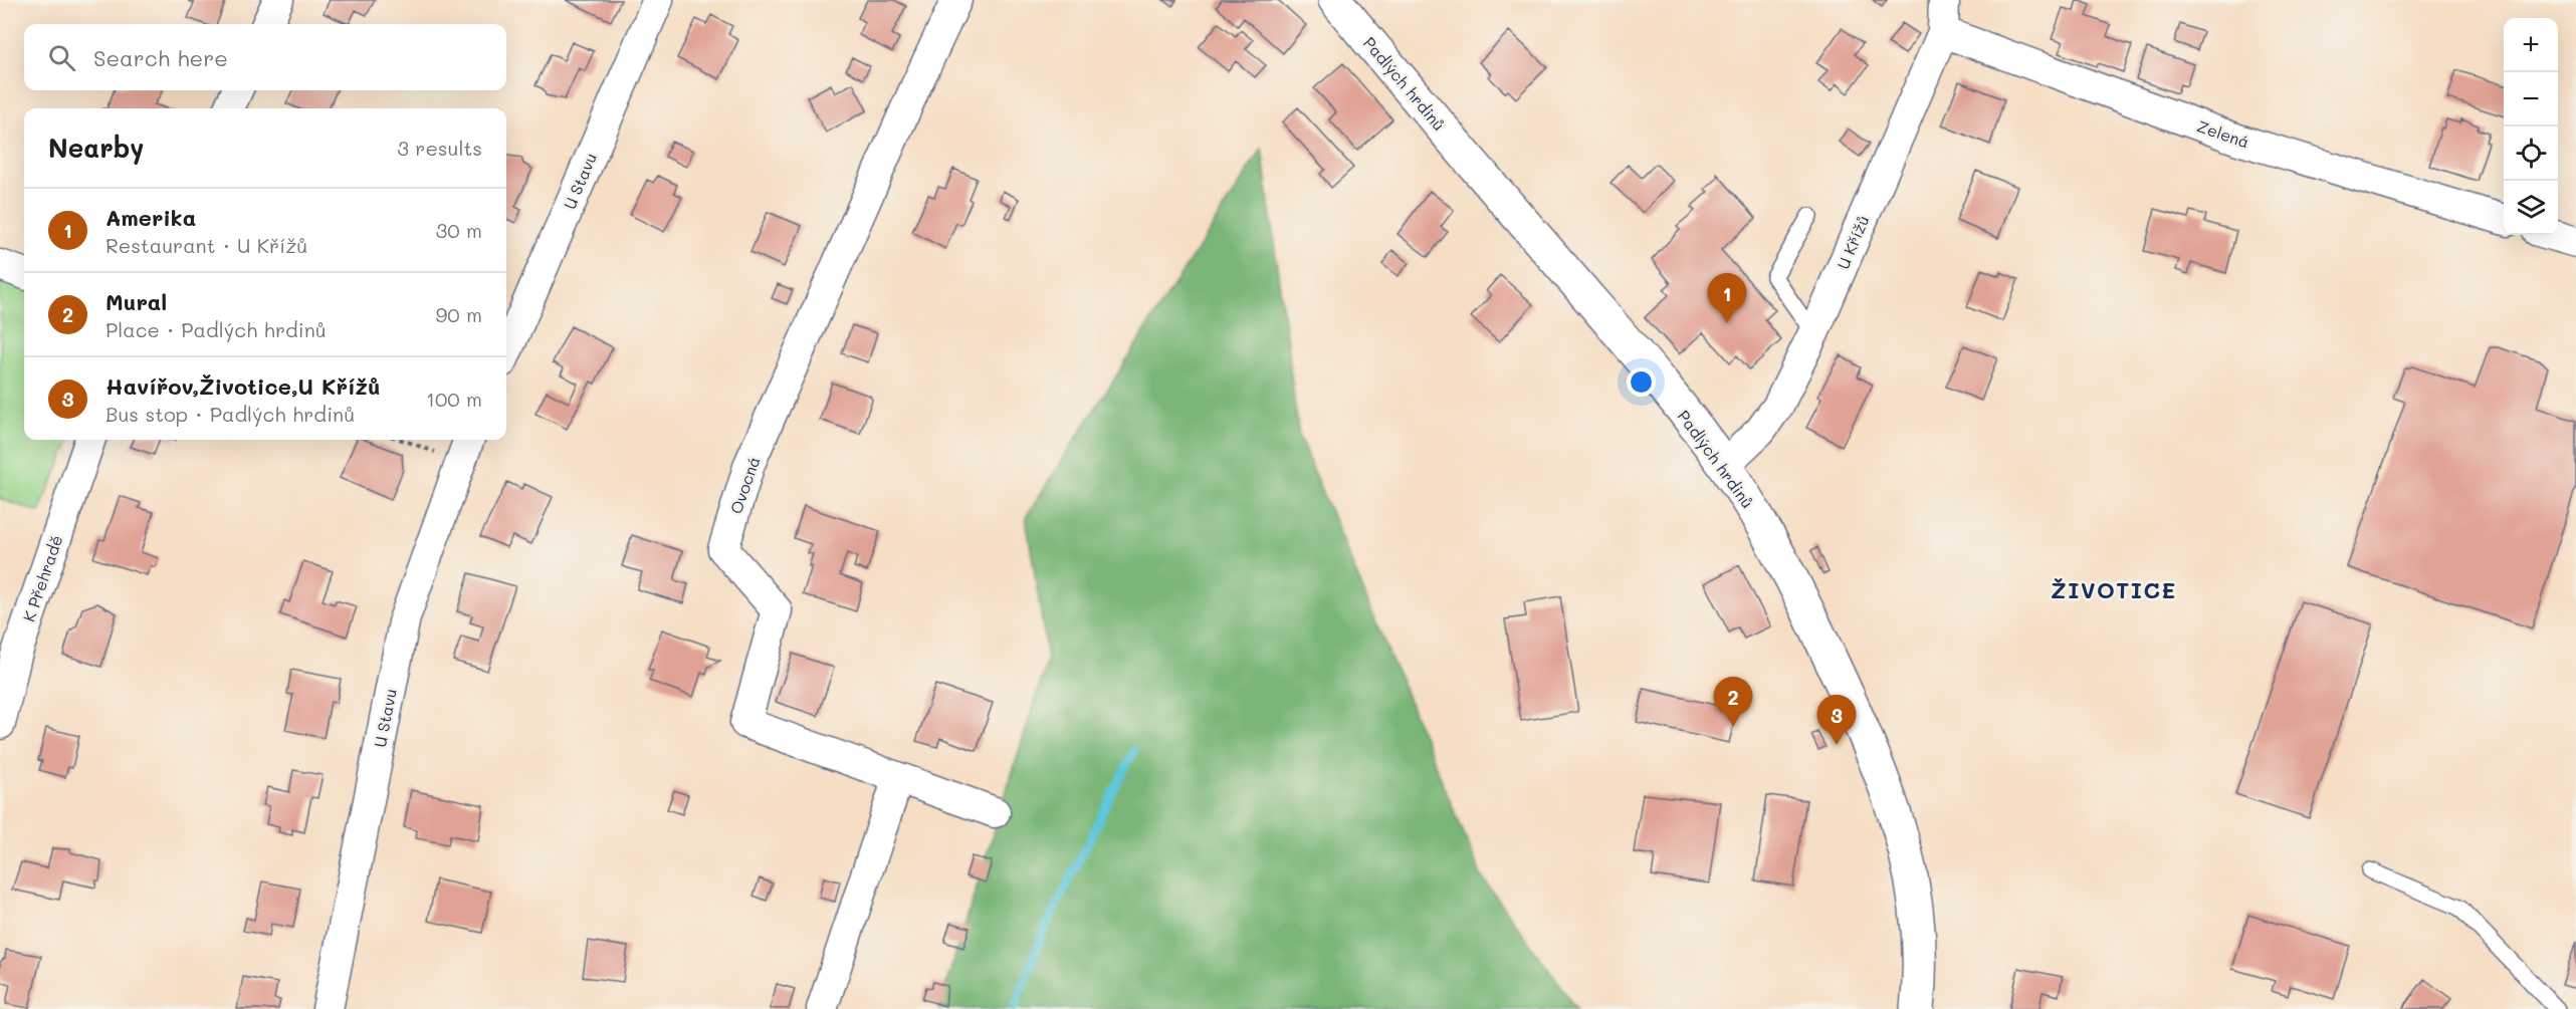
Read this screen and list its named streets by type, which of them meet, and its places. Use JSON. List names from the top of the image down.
{
  "streets": {
    "street": [
      "Padlých hrdinů",
      "Zelená",
      "U Stavu",
      "U Křížů",
      "Ovocná",
      "K Přehradě"
    ]
  },
  "crossings": [
    ["Padlých hrdinů", "U Křížů"],
    ["Zelená", "U Křížů"]
  ],
  "districts": ["ŽIVOTICE"],
  "page": {
    "map_buttons": ["+", "−"],
    "search": "Search here",
    "heading": ["Nearby", "3 results"],
    "list": [
      {
        "mark": "1",
        "name": "Amerika",
        "note": "Restaurant · U Křížů",
        "value": "30 m"
      },
      {
        "mark": "2",
        "name": "Mural",
        "note": "Place · Padlých hrdinů",
        "value": "90 m"
      },
      {
        "mark": "3",
        "name": "Havířov,Životice,U Křížů",
        "note": "Bus stop · Padlých hrdinů",
        "value": "100 m"
      }
    ],
    "pins": ["1", "2", "3"]
  }
}
